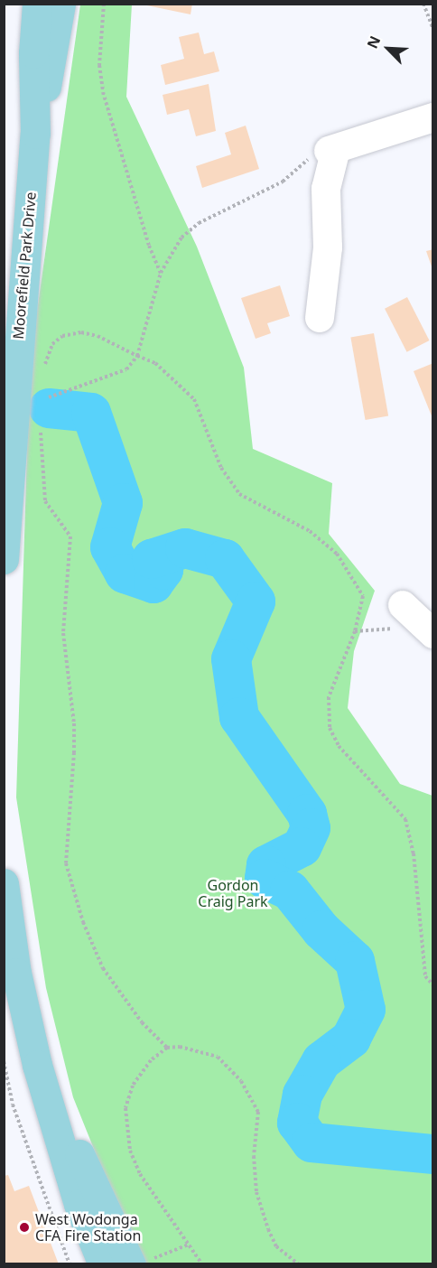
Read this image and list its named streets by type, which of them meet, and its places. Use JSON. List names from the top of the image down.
{
  "streets": {
    "main road": ["Moorefield Park Drive"]
  },
  "parks": ["Gordon Craig Park"],
  "places": ["West Wodonga CFA Fire Station"],
  "north": "top left"
}
